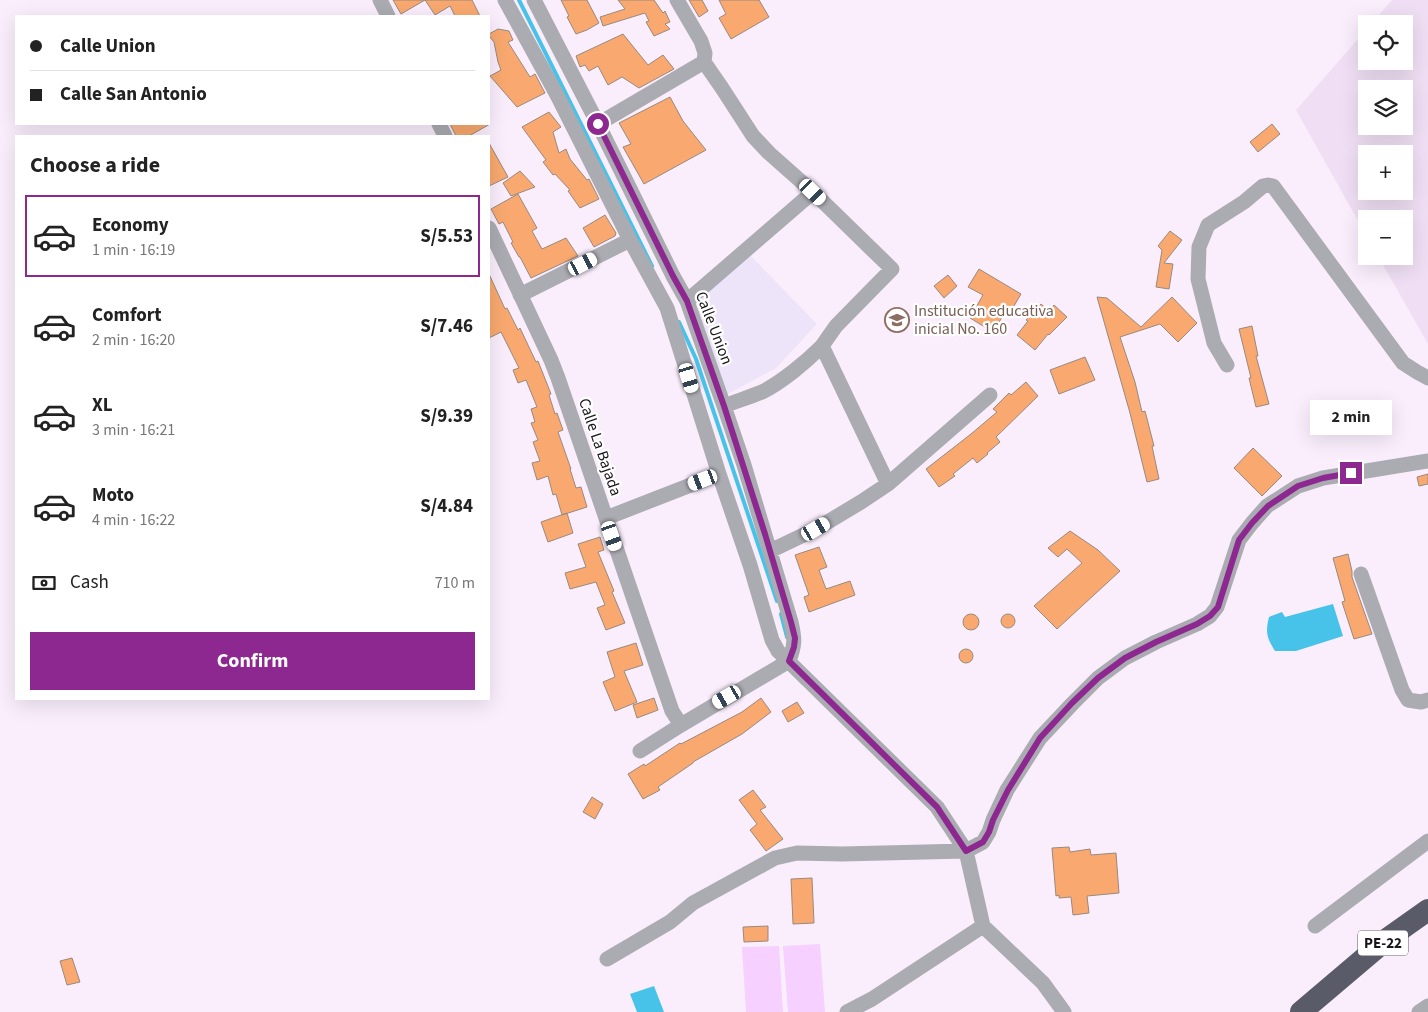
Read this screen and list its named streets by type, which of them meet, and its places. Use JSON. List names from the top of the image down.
{
  "streets": {
    "highway": ["PE-22"],
    "street": ["Calle Union", "Calle La Bajada"]
  },
  "places": {
    "school or university": ["Institución educativa inicial No. 160"]
  },
  "page": {
    "map_buttons": ["+", "−"],
    "banner": ["Calle Union", "Calle San Antonio"],
    "heading": "Choose a ride",
    "list": [
      {
        "name": "Economy",
        "note": "1 min · 16:19",
        "value": "S/5.53"
      },
      {
        "name": "Comfort",
        "note": "2 min · 16:20",
        "value": "S/7.46"
      },
      {
        "name": "XL",
        "note": "3 min · 16:21",
        "value": "S/9.39"
      },
      {
        "name": "Moto",
        "note": "4 min · 16:22",
        "value": "S/4.84"
      }
    ],
    "bubble": "2 min",
    "pay": ["Cash", "710 m"],
    "buttons": "Confirm"
  }
}
